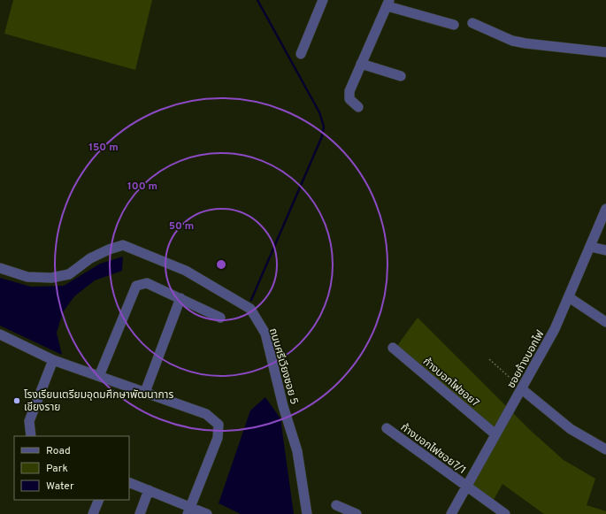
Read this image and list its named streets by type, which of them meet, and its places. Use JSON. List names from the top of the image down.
{
  "streets": {
    "street": [
      "ซอยก้างบอกไฟ",
      "ถนนศรีเวียงซอย 5",
      "ก้างบอกไฟซอย7",
      "ก้างบอกไฟซอย7/1"
    ]
  },
  "crossings": [
    ["ซอยก้างบอกไฟ", "ก้างบอกไฟซอย7"],
    ["ซอยก้างบอกไฟ", "ก้างบอกไฟซอย7/1"]
  ],
  "places": ["โรงเรียนเตรียมอุดมศึกษาพัฒนาการ เชียงราย"],
  "legend": ["Road", "Park", "Water"],
  "rings": ["150 m", "100 m", "50 m"]
}
